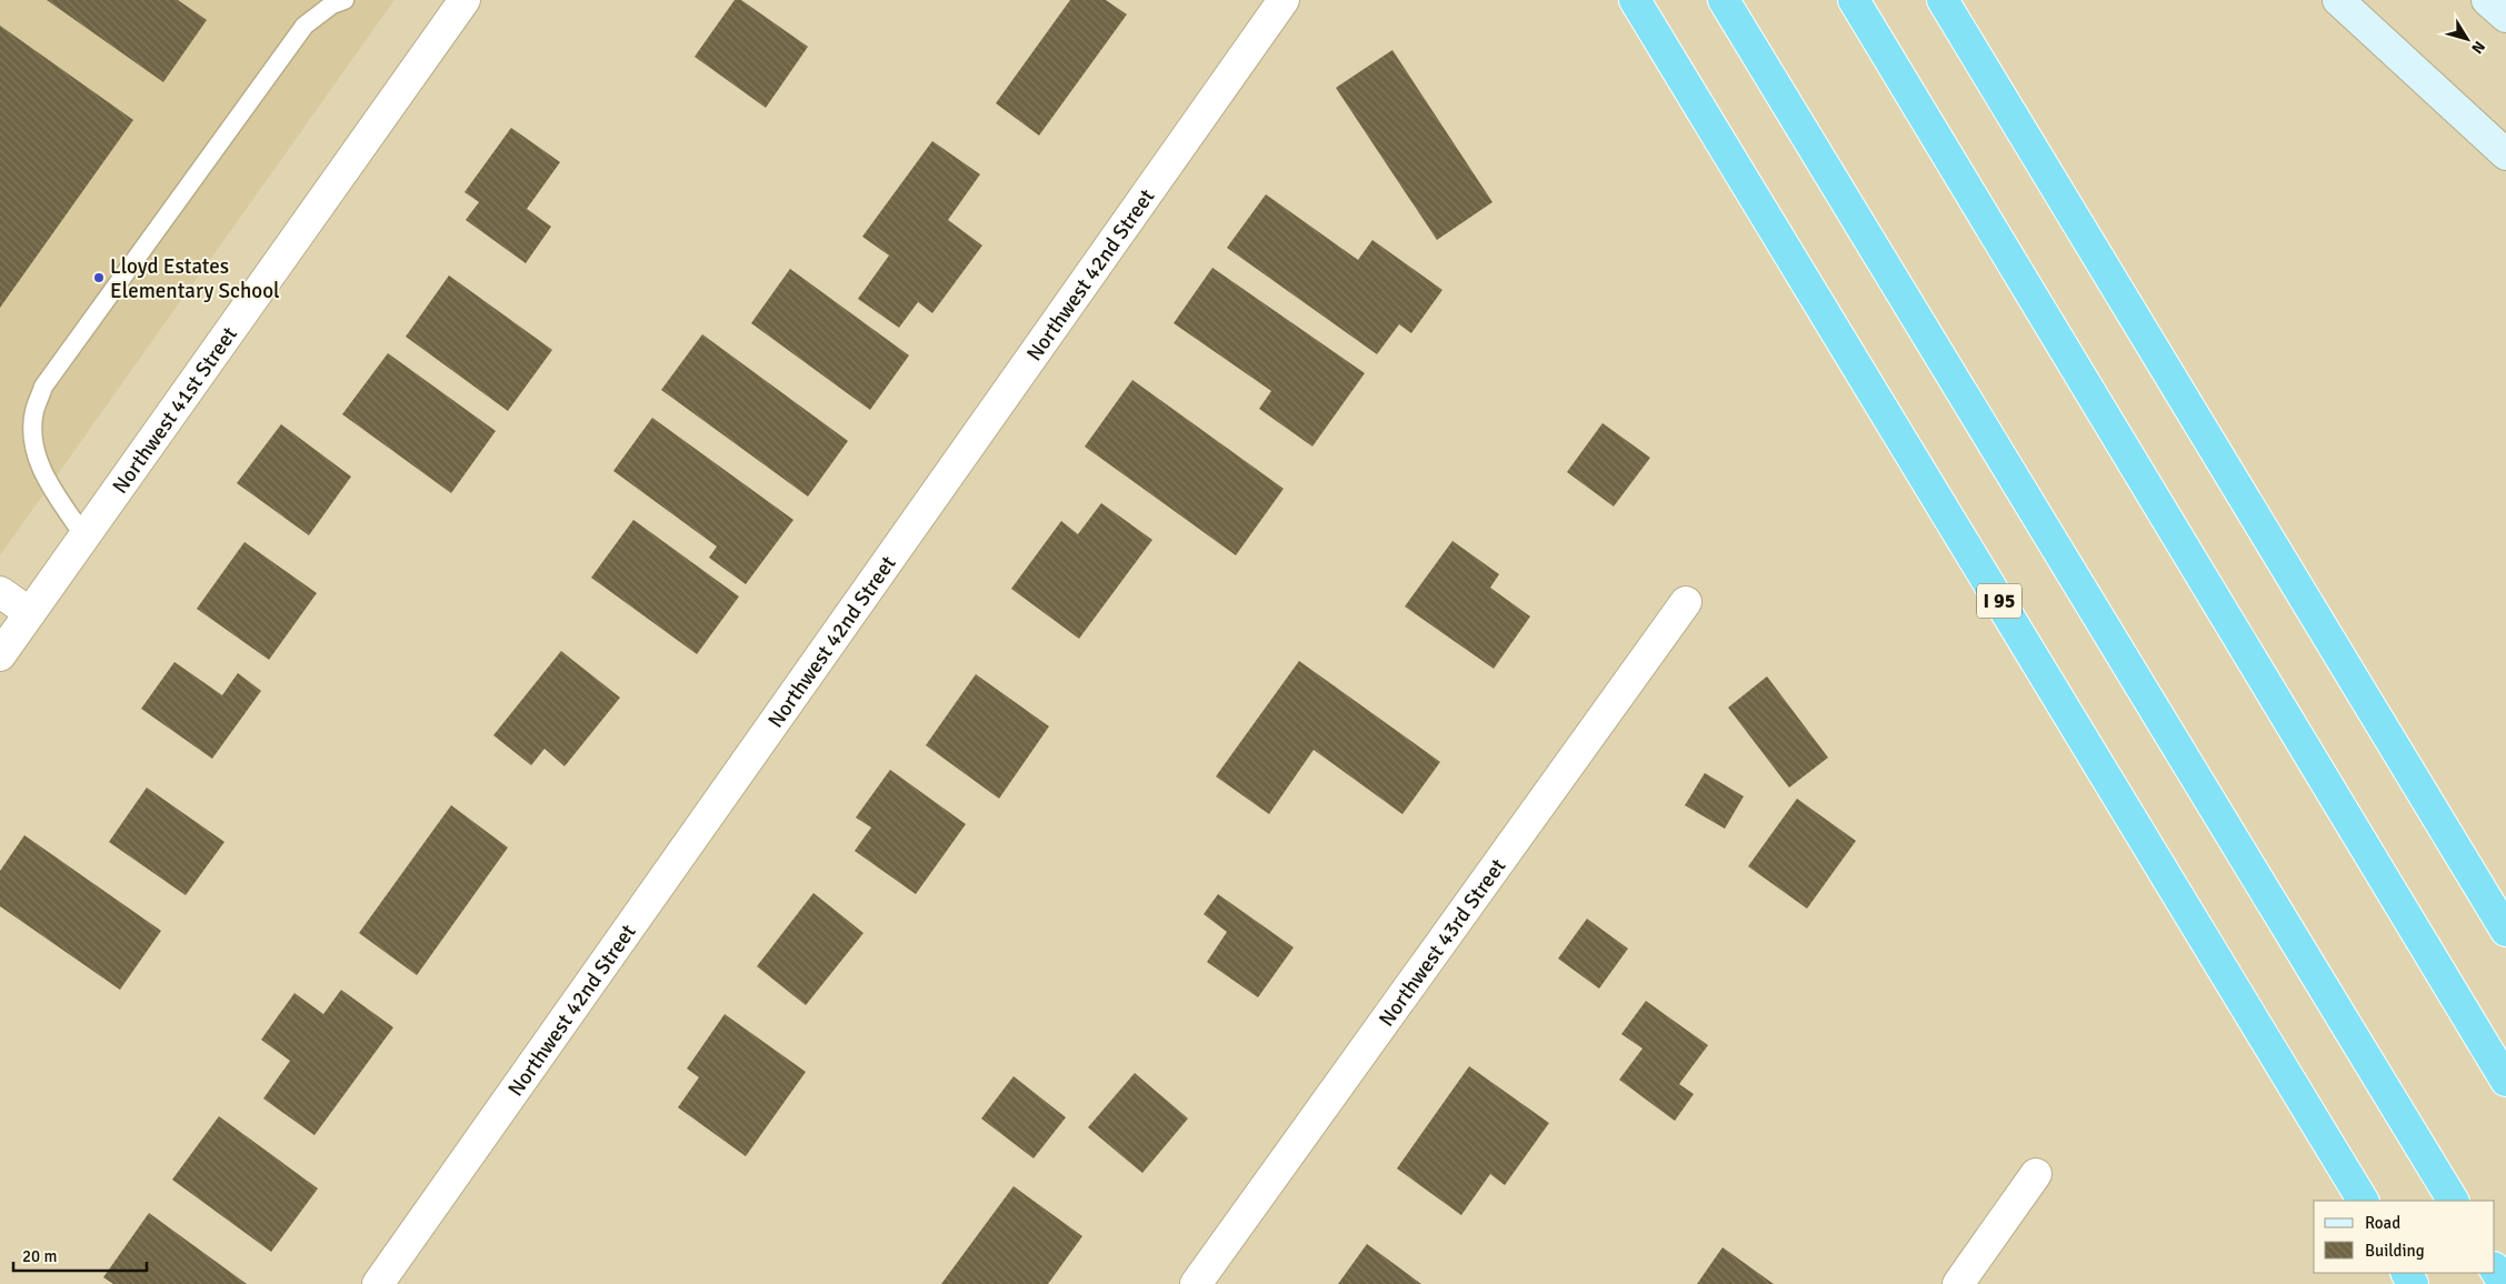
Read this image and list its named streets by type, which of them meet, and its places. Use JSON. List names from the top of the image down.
{
  "streets": {
    "highway": ["I 95"],
    "street": ["Northwest 42nd Street", "Northwest 41st Street", "Northwest 43rd Street"]
  },
  "places": ["Lloyd Estates Elementary School"],
  "legend": ["Road", "Building"],
  "scale_bar": "20 m",
  "north": "bottom right"
}
